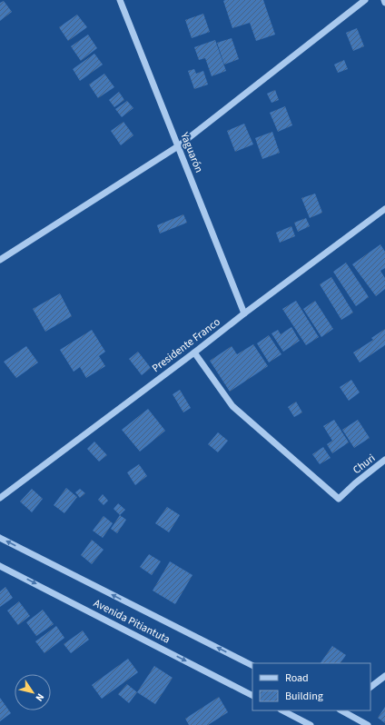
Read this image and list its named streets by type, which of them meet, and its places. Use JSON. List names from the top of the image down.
{
  "streets": {
    "street": [
      "Yaguarón",
      "Presidente Franco",
      "Churi",
      "Avenida Pitiantuta"
    ]
  },
  "crossings": [
    ["Yaguarón", "Presidente Franco"],
    ["Presidente Franco", "Churi"]
  ],
  "legend": ["Road", "Building"],
  "north": "bottom right"
}
